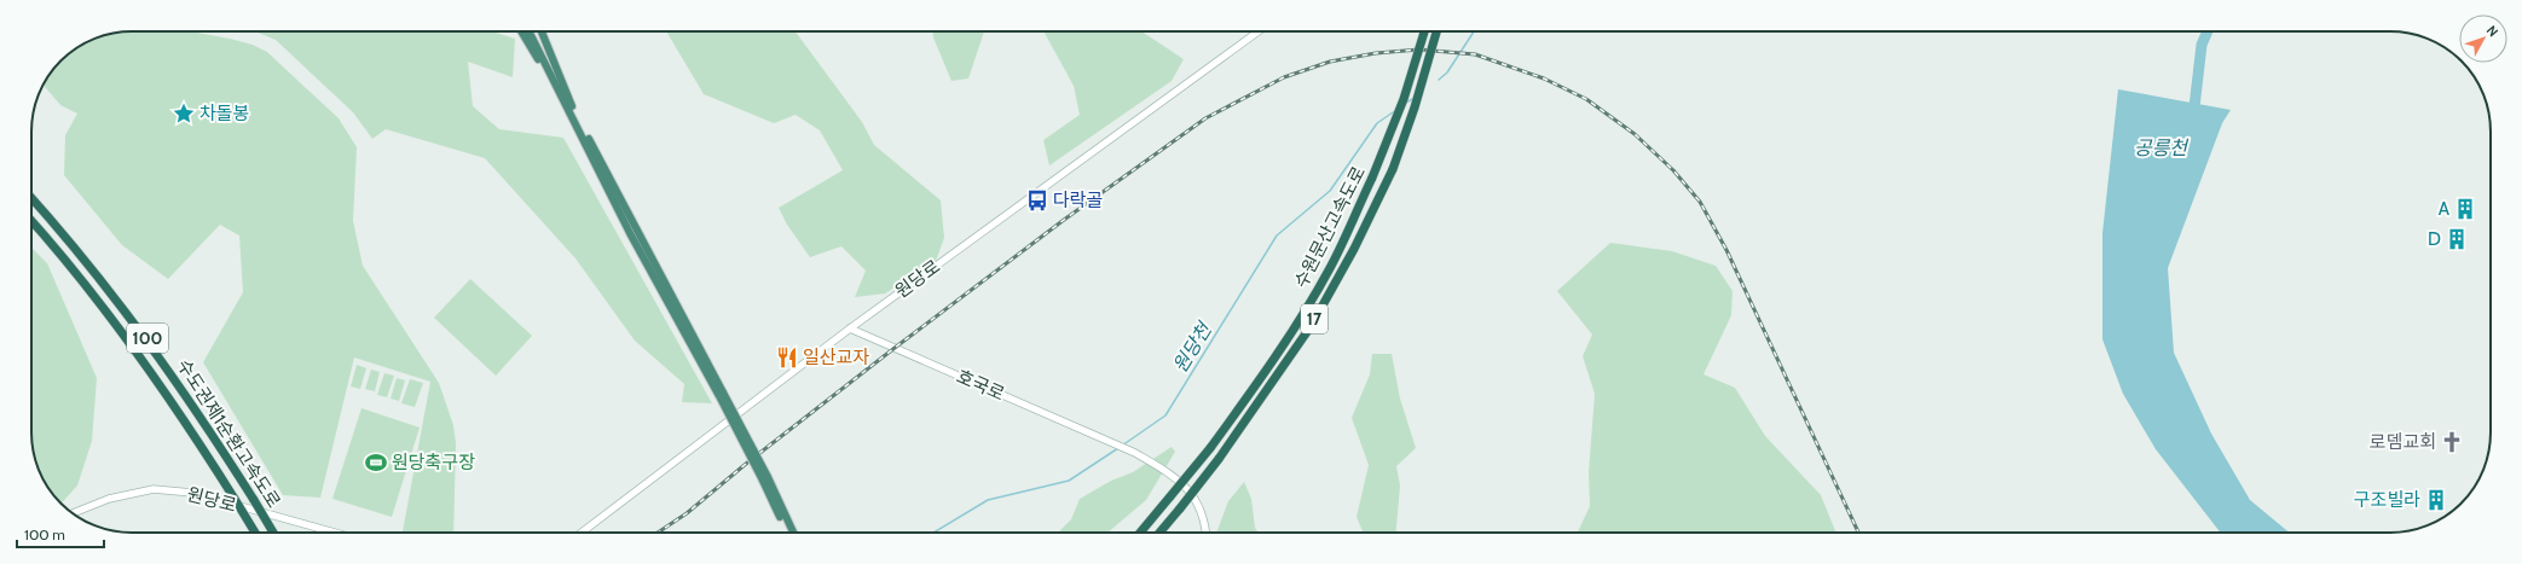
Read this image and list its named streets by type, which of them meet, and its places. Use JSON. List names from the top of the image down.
{
  "streets": {
    "highway": [
      "수원문산고속도로",
      "17",
      "100",
      "수도권제1순환고속도로"
    ],
    "main road": ["원당로", "호국로"]
  },
  "crossings": [
    ["원당로", "호국로"]
  ],
  "water": ["공릉천", "원당천"],
  "places": {
    "place": ["차돌봉"],
    "bus stop": ["다락골"],
    "building": ["A", "D", "구조빌라"],
    "restaurant": ["일산교자"],
    "church": ["로뎀교회"],
    "sports": ["원당축구장"]
  },
  "scale_bar": "100 m",
  "north": "top right"
}
